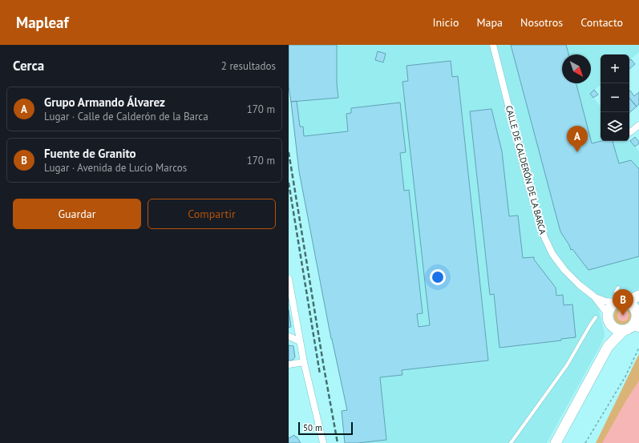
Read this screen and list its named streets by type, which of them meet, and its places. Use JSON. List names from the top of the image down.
{
  "streets": {
    "street": ["CALLE DE CALDERÓN DE LA BARCA"]
  },
  "scale_bar": "50 m",
  "north": "bottom right",
  "page": {
    "header": "Mapleaf",
    "nav": [
      "Inicio",
      "Mapa",
      "Nosotros",
      "Contacto"
    ],
    "heading": ["Cerca", "2 resultados"],
    "map_buttons": ["+", "−"],
    "list": [
      {
        "mark": "A",
        "name": "Grupo Armando Álvarez",
        "note": "Lugar · Calle de Calderón de la Barca",
        "value": "170 m"
      },
      {
        "mark": "B",
        "name": "Fuente de Granito",
        "note": "Lugar · Avenida de Lucio Marcos",
        "value": "170 m"
      }
    ],
    "pins": ["A", "B"],
    "buttons": ["Guardar", "Compartir"],
    "scale": "50 m"
  }
}
